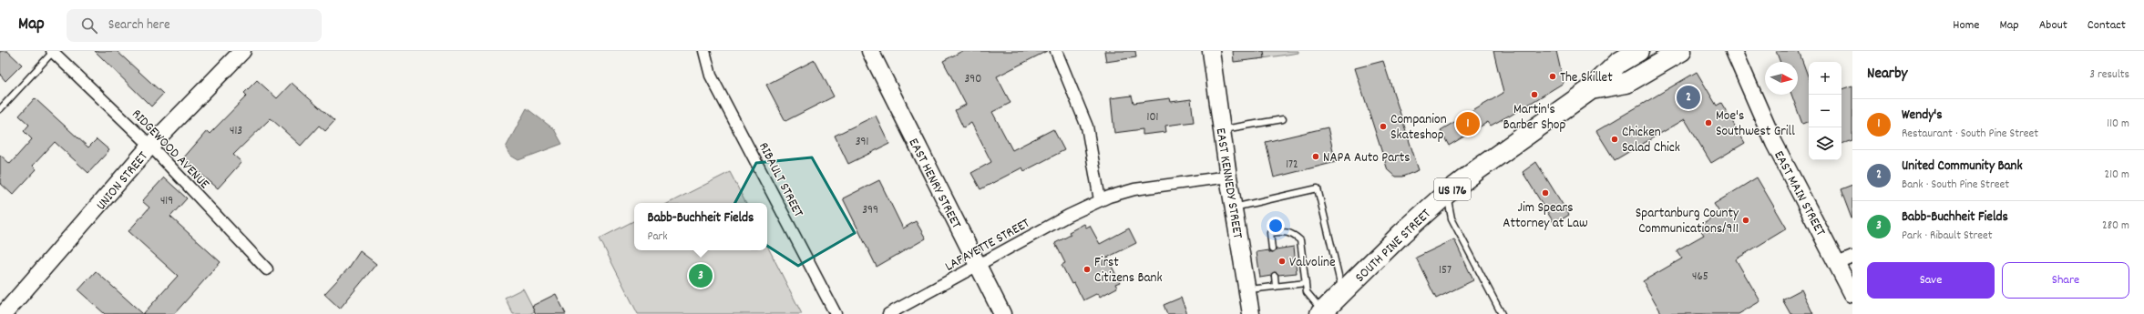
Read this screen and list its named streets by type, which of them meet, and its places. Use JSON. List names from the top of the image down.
{
  "streets": {
    "highway": ["US 176", "SOUTH PINE STREET"],
    "main road": [
      "UNION STREET",
      "EAST HENRY STREET",
      "EAST KENNEDY STREET",
      "EAST MAIN STREET"
    ],
    "street": ["RIDGEWOOD AVENUE", "RIBAULT STREET", "LAFAYETTE STREET"]
  },
  "crossings": [
    ["RIDGEWOOD AVENUE", "UNION STREET"],
    ["EAST HENRY STREET", "LAFAYETTE STREET"],
    ["EAST KENNEDY STREET", "LAFAYETTE STREET"]
  ],
  "places": [
    "The Skillet",
    "Martin's Barber Shop",
    "Moe's Southwest Grill",
    "Companion Skateshop",
    "Chicken Salad Chick",
    "NAPA Auto Parts",
    "Jim Spears Attorney at Law",
    "Spartanburg County Communications/911",
    "Valvoline",
    "First Citizens Bank"
  ],
  "house_numbers": [
    "390",
    "101",
    "413",
    "391",
    "172",
    "419",
    "399",
    "157",
    "465"
  ],
  "north": "right",
  "page": {
    "header": "Map",
    "search": "Search here",
    "nav": [
      "Home",
      "Map",
      "About",
      "Contact"
    ],
    "heading": ["Nearby", "3 results"],
    "map_buttons": ["+", "−"],
    "pins": ["2", "1", "3"],
    "list": [
      {
        "mark": "1",
        "name": "Wendy's",
        "note": "Restaurant · South Pine Street",
        "value": "110 m"
      },
      {
        "mark": "2",
        "name": "United Community Bank",
        "note": "Bank · South Pine Street",
        "value": "210 m"
      },
      {
        "mark": "3",
        "name": "Babb-Buchheit Fields",
        "note": "Park · Ribault Street",
        "value": "280 m"
      }
    ],
    "popup": ["Babb-Buchheit Fields", "Park"],
    "buttons": ["Save", "Share"]
  }
}
